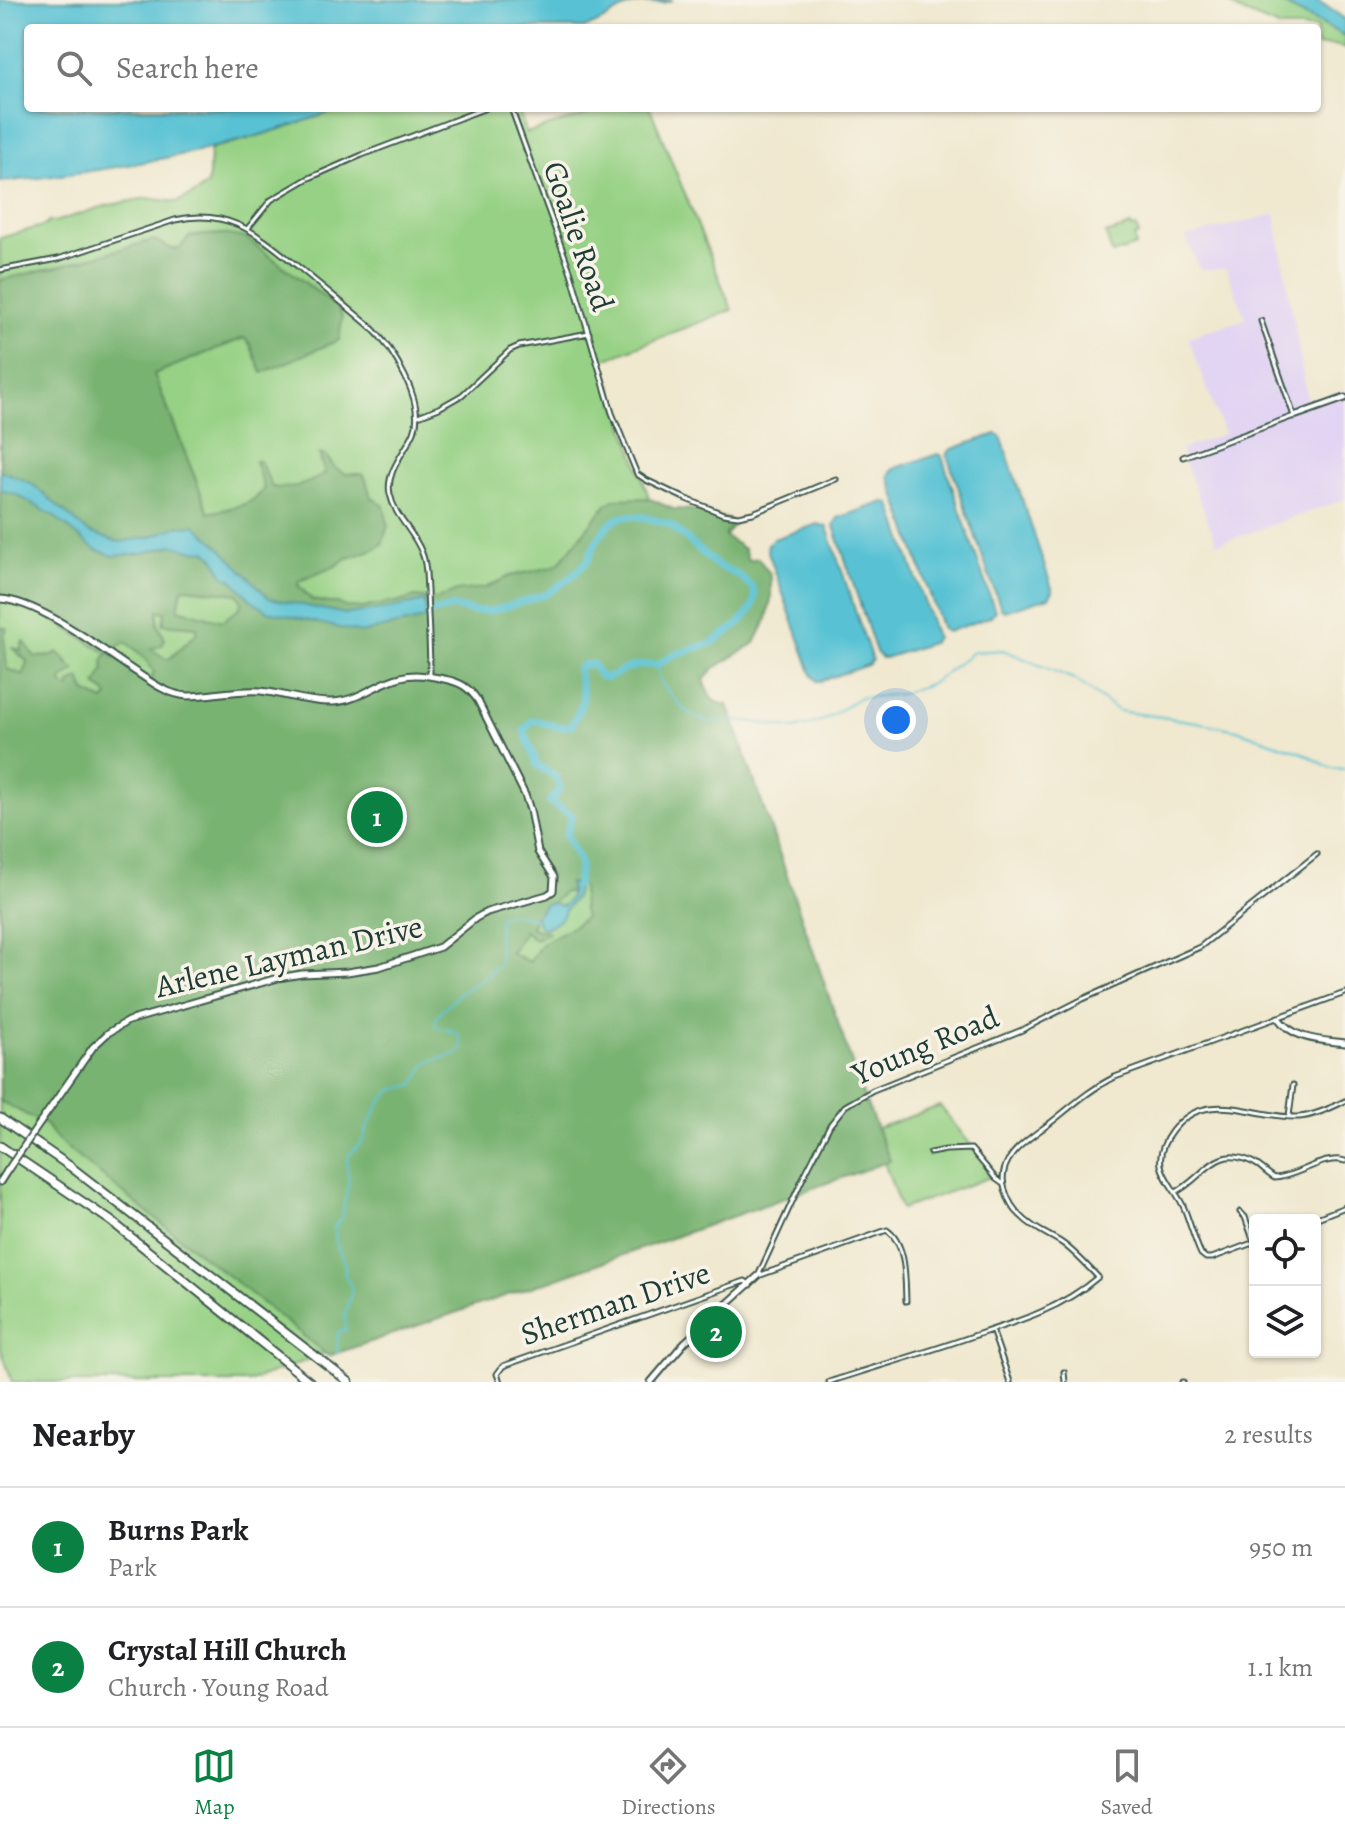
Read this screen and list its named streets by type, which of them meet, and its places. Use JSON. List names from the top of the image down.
{
  "streets": {
    "street": [
      "Goalie Road",
      "Arlene Layman Drive",
      "Young Road",
      "Sherman Drive"
    ]
  },
  "crossings": [
    ["Young Road", "Sherman Drive"]
  ],
  "page": {
    "search": "Search here",
    "pins": ["1", "2"],
    "heading": ["Nearby", "2 results"],
    "list": [
      {
        "mark": "1",
        "name": "Burns Park",
        "note": "Park",
        "value": "950 m"
      },
      {
        "mark": "2",
        "name": "Crystal Hill Church",
        "note": "Church · Young Road",
        "value": "1.1 km"
      }
    ],
    "nav": ["Map", "Directions", "Saved"]
  }
}
